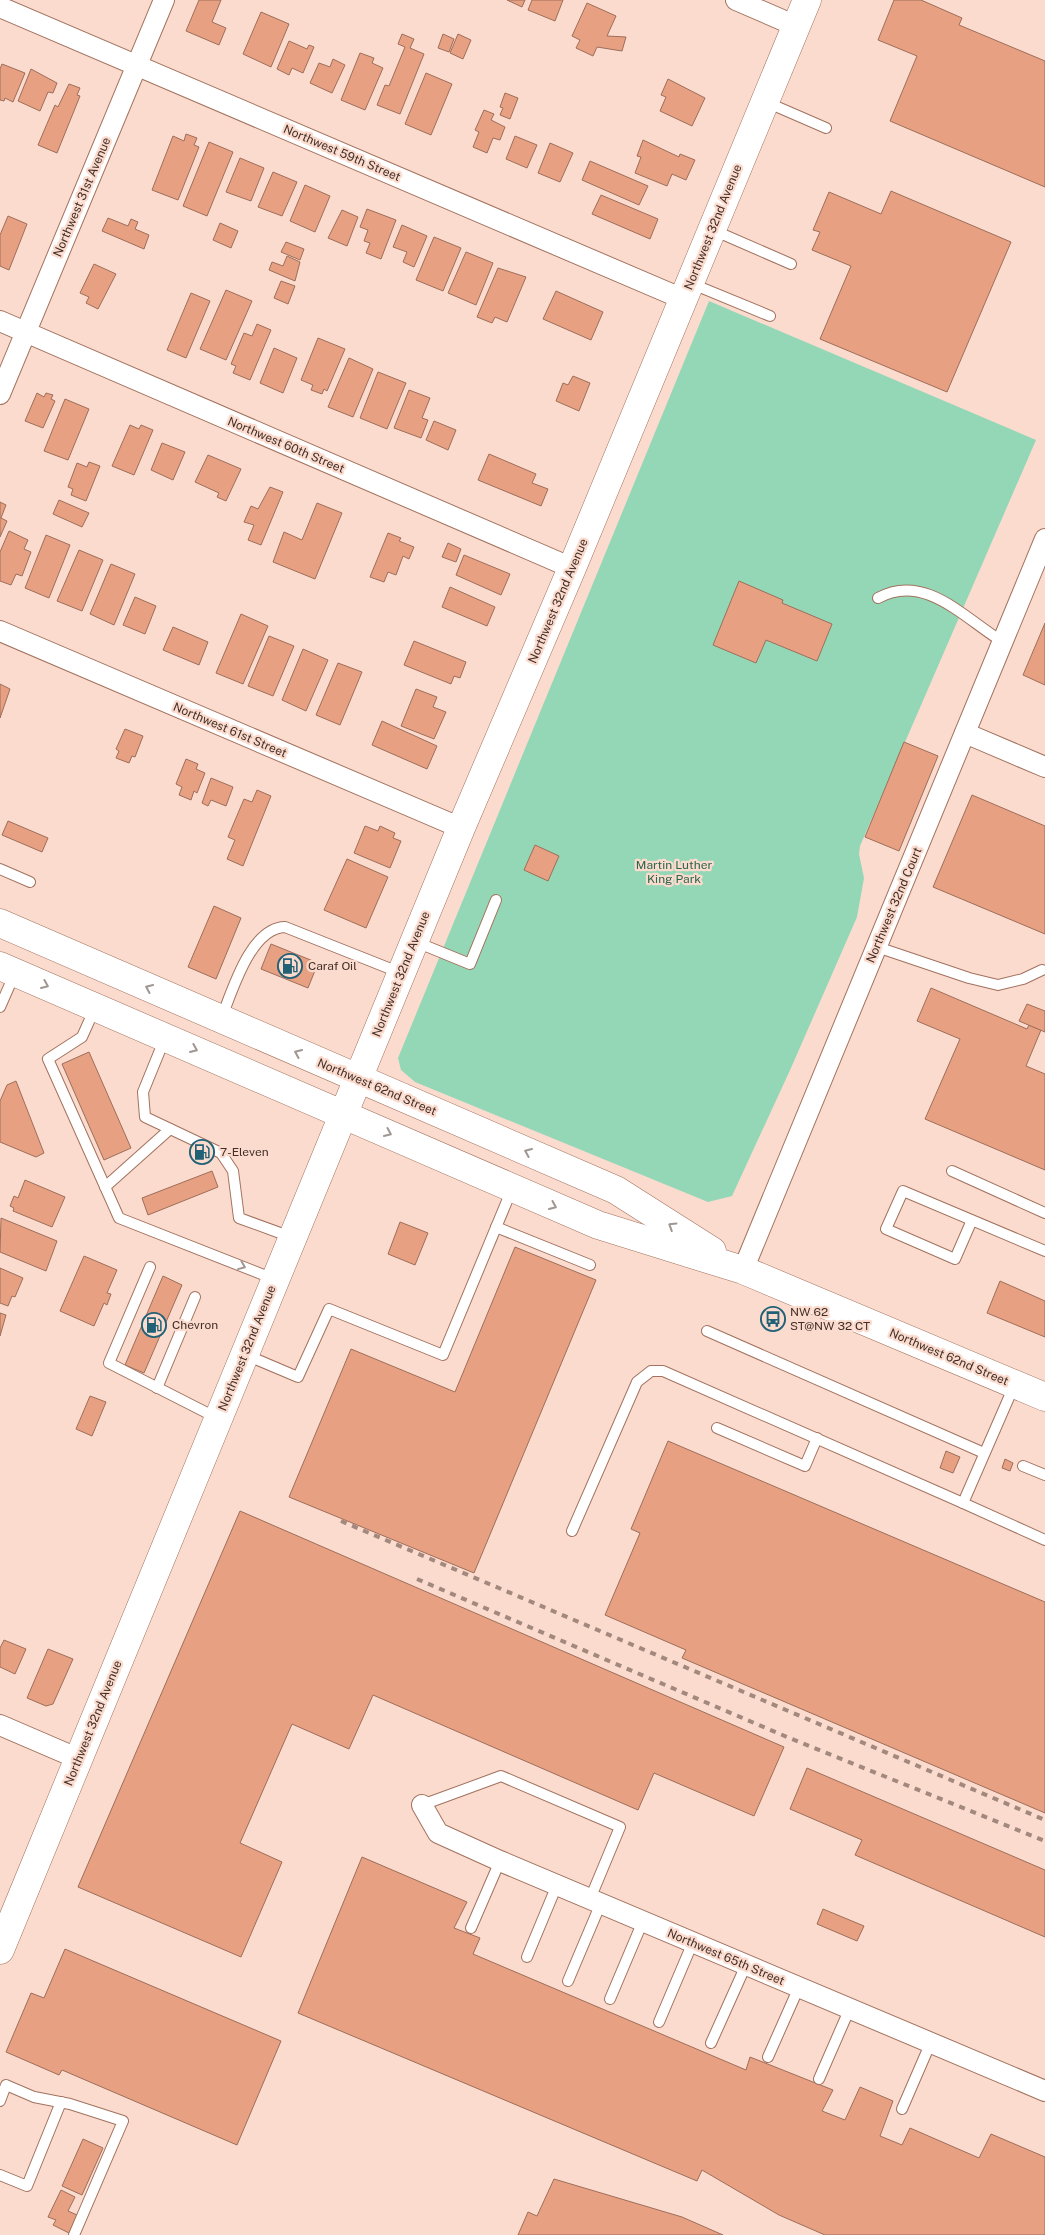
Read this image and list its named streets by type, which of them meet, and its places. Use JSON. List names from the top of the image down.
{
  "streets": {
    "main road": ["Northwest 32nd Avenue", "Northwest 62nd Street"],
    "street": [
      "Northwest 59th Street",
      "Northwest 31st Avenue",
      "Northwest 60th Street",
      "Northwest 61st Street",
      "Northwest 32nd Court",
      "Northwest 65th Street"
    ]
  },
  "crossings": [
    ["Northwest 59th Street", "Northwest 31st Avenue"],
    ["Northwest 59th Street", "Northwest 32nd Avenue"],
    ["Northwest 31st Avenue", "Northwest 60th Street"],
    ["Northwest 32nd Avenue", "Northwest 60th Street"],
    ["Northwest 32nd Avenue", "Northwest 61st Street"],
    ["Northwest 32nd Avenue", "Northwest 62nd Street"],
    ["Northwest 32nd Court", "Northwest 62nd Street"]
  ],
  "parks": ["Martin Luther King Park"],
  "places": {
    "fuel station": ["Caraf Oil", "7-Eleven", "Chevron"],
    "bus stop": ["NW 62 ST@NW 32 CT"]
  }
}
